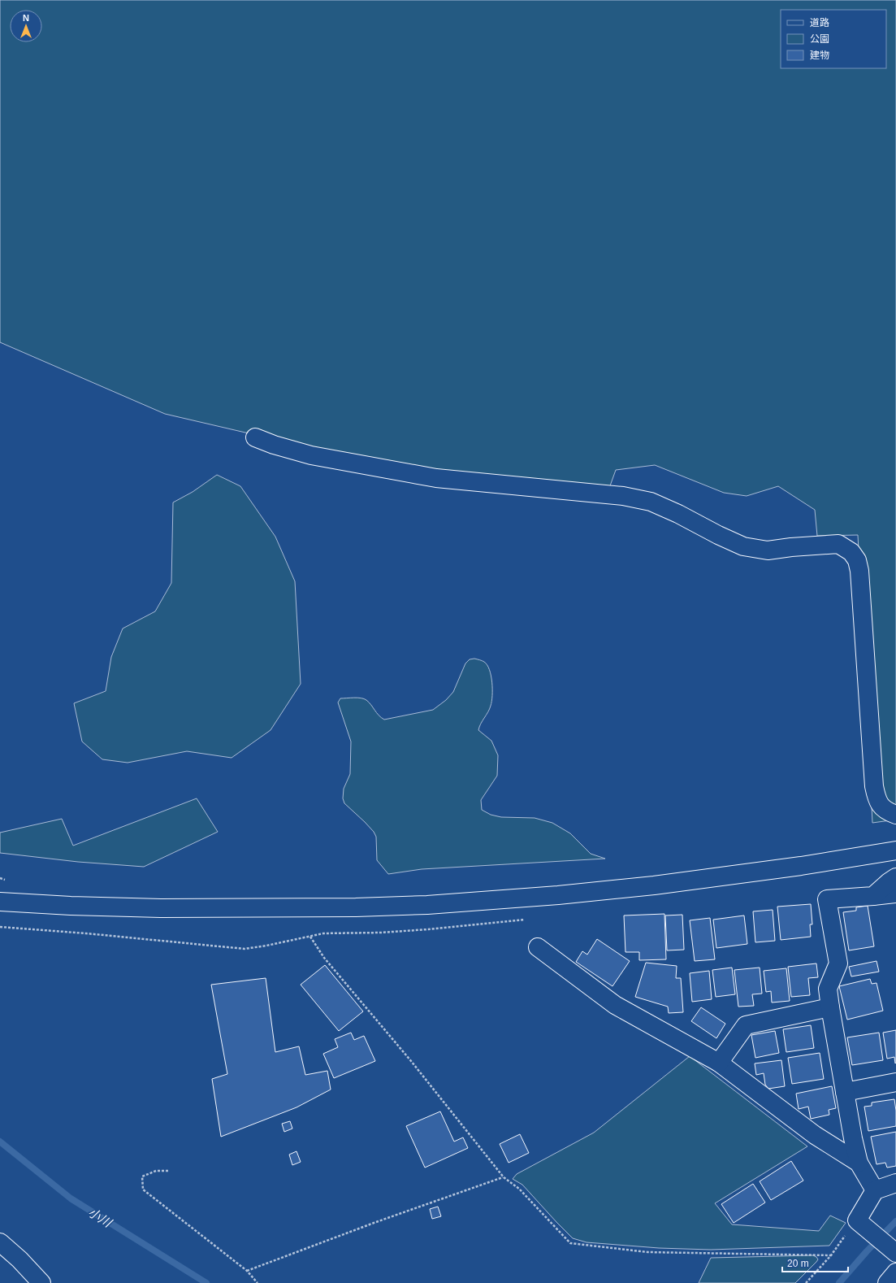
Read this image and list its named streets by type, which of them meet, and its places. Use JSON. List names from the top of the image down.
{
  "water": ["小川"],
  "legend": ["道路", "公園", "建物"],
  "scale_bar": "20 m",
  "north": "top"
}
